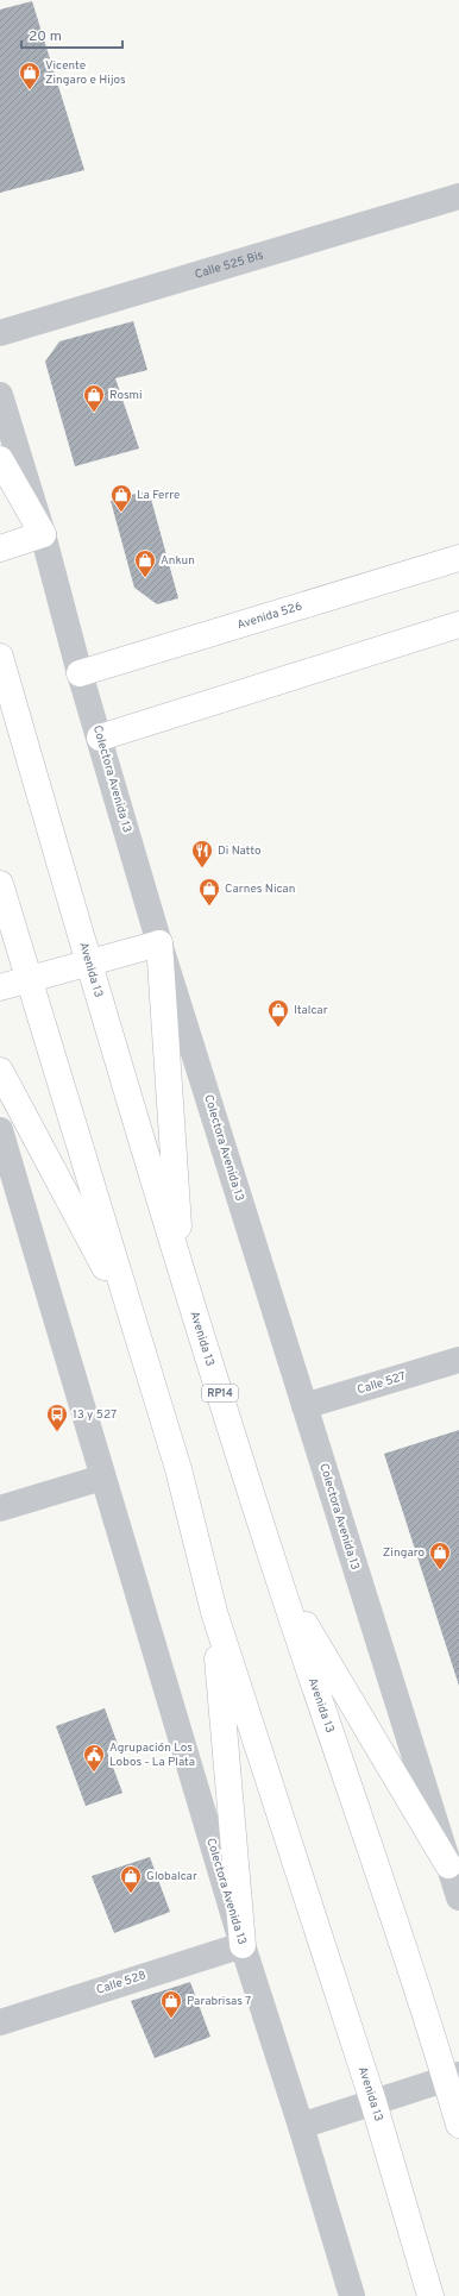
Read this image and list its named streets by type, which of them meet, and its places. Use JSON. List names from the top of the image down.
{
  "streets": {
    "main road": ["Avenida 526", "Avenida 13", "RP14"],
    "street": [
      "Calle 525 Bis",
      "Colectora Avenida 13",
      "Calle 527",
      "Calle 528"
    ]
  },
  "crossings": [
    ["Avenida 526", "Colectora Avenida 13"],
    ["Colectora Avenida 13", "Calle 527"],
    ["Colectora Avenida 13", "Calle 528"]
  ],
  "places": {
    "shop": [
      "Vicente Zingaro e Hijos",
      "Rosmi",
      "La Ferre",
      "Ankun",
      "Carnes Nican",
      "Italcar",
      "Zingaro",
      "Globalcar",
      "Parabrisas 7"
    ],
    "restaurant": ["Di Natto"],
    "bus stop": ["13 y 527"],
    "public building": ["Agrupación Los Lobos - La Plata"]
  },
  "scale_bar": "20 m"
}
